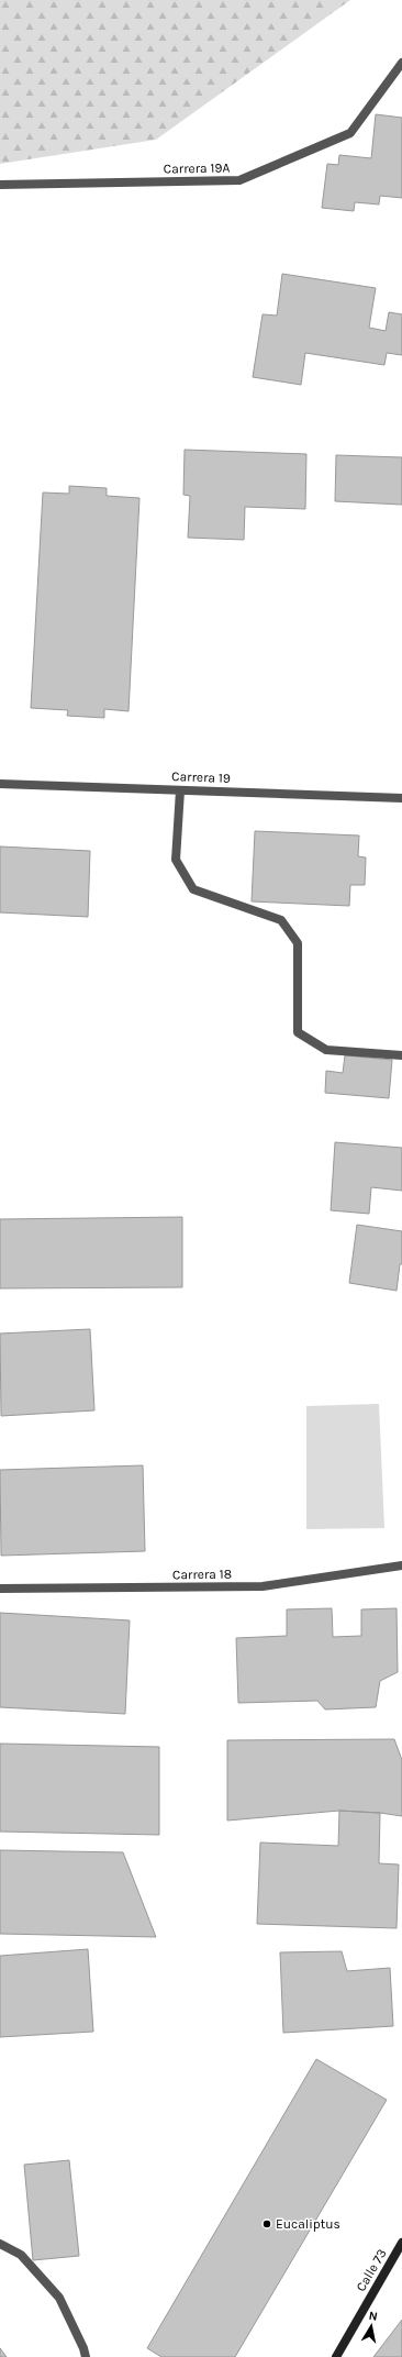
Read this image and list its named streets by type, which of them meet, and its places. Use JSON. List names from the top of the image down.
{
  "streets": {
    "street": [
      "Carrera 19A",
      "Carrera 19",
      "Carrera 18",
      "Calle 73"
    ]
  },
  "places": ["Eucaliptus"],
  "north": "top"
}
